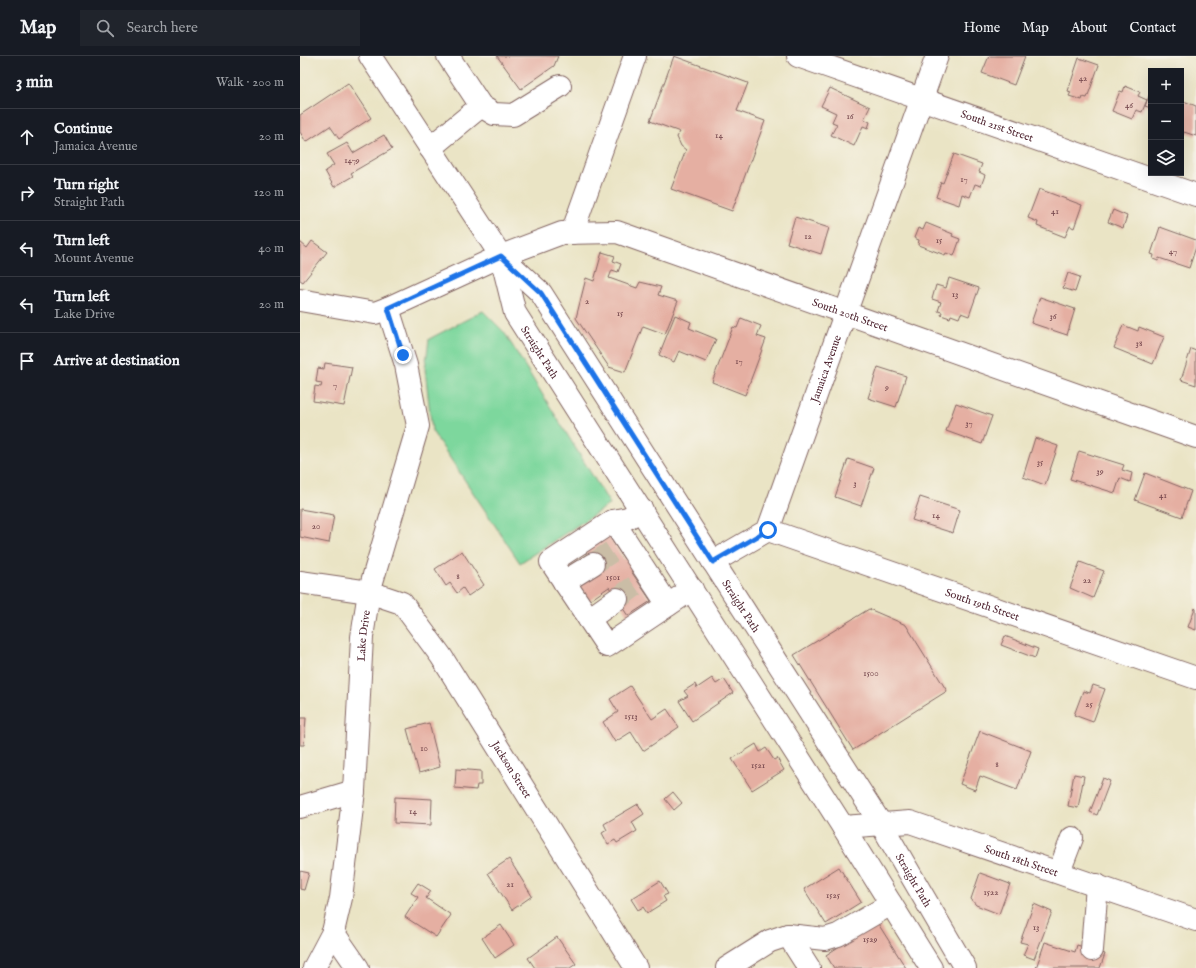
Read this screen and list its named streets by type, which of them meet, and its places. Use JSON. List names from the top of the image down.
{
  "streets": {
    "street": [
      "South 21st Street",
      "South 20th Street",
      "Straight Path",
      "Jamaica Avenue",
      "South 19th Street",
      "Lake Drive",
      "Jackson Street",
      "South 18th Street"
    ]
  },
  "crossings": [
    ["South 21st Street", "Jamaica Avenue"],
    ["South 20th Street", "Straight Path"],
    ["South 20th Street", "Jamaica Avenue"],
    ["South 20th Street", "Lake Drive"],
    ["Straight Path", "South 18th Street"],
    ["Jamaica Avenue", "South 19th Street"],
    ["Lake Drive", "Jackson Street"]
  ],
  "house_numbers": [
    "42",
    "46",
    "16",
    "14",
    "1479",
    "17",
    "41",
    "12",
    "15",
    "47",
    "13",
    "2",
    "15",
    "36",
    "38",
    "17",
    "7",
    "9",
    "37",
    "35",
    "39",
    "3",
    "41",
    "14",
    "20",
    "8",
    "1501",
    "22",
    "1500",
    "25",
    "1513",
    "10",
    "8",
    "1521",
    "14",
    "21",
    "1522",
    "1525",
    "13",
    "1529"
  ],
  "page": {
    "header": "Map",
    "search": "Search here",
    "nav": [
      "Home",
      "Map",
      "About",
      "Contact"
    ],
    "heading": ["3 min", "Walk · 200 m"],
    "map_buttons": ["+", "−"],
    "list": [
      ["Continue", "Jamaica Avenue", "20 m"],
      ["Turn right", "Straight Path", "120 m"],
      ["Turn left", "Mount Avenue", "40 m"],
      ["Turn left", "Lake Drive", "20 m"],
      "Arrive at destination"
    ]
  }
}
